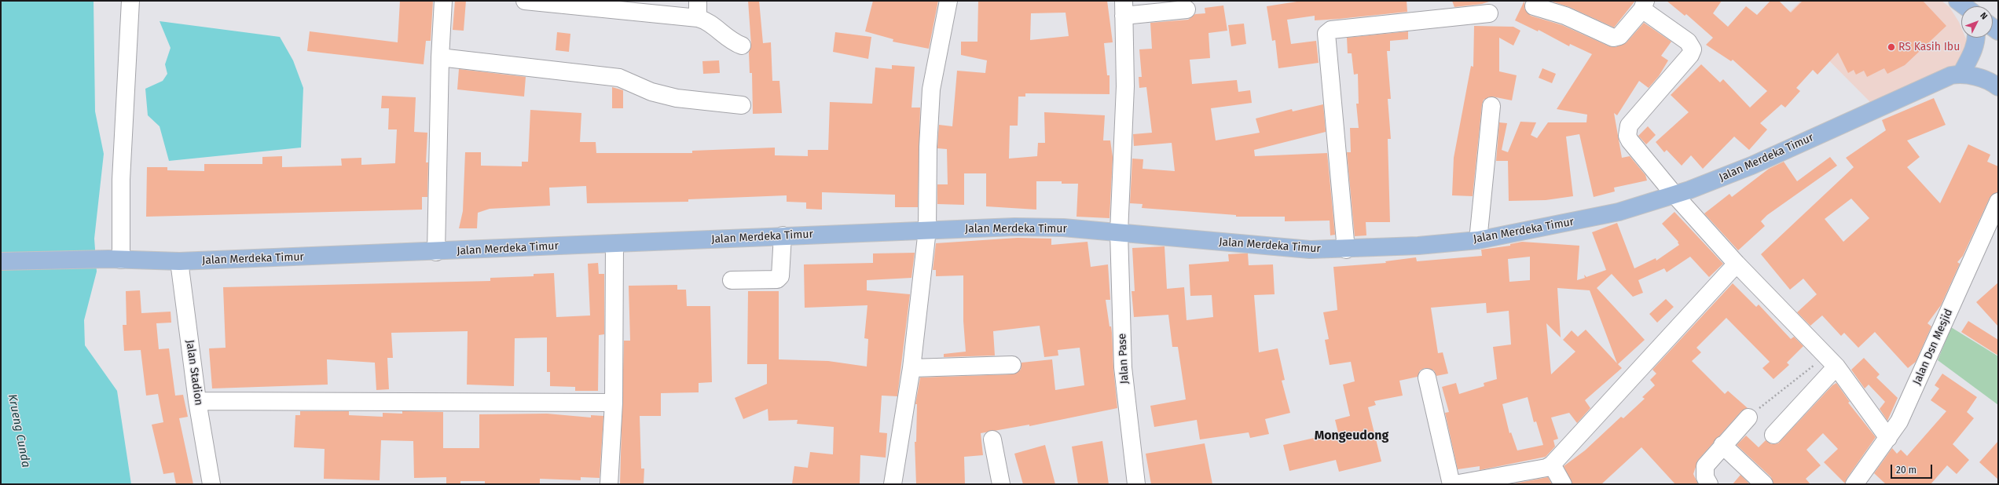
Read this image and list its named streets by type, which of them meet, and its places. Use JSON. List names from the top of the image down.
{
  "streets": {
    "main road": ["Jalan Merdeka Timur"],
    "street": ["Jalan Dsn Mesjid", "Jalan Pase", "Jalan Stadion"]
  },
  "crossings": [
    ["Jalan Merdeka Timur", "Jalan Pase"],
    ["Jalan Merdeka Timur", "Jalan Stadion"]
  ],
  "districts": ["Mongeudong"],
  "water": ["Krueng Cunda"],
  "places": ["RS Kasih Ibu"],
  "scale_bar": "20 m",
  "north": "top right"
}
